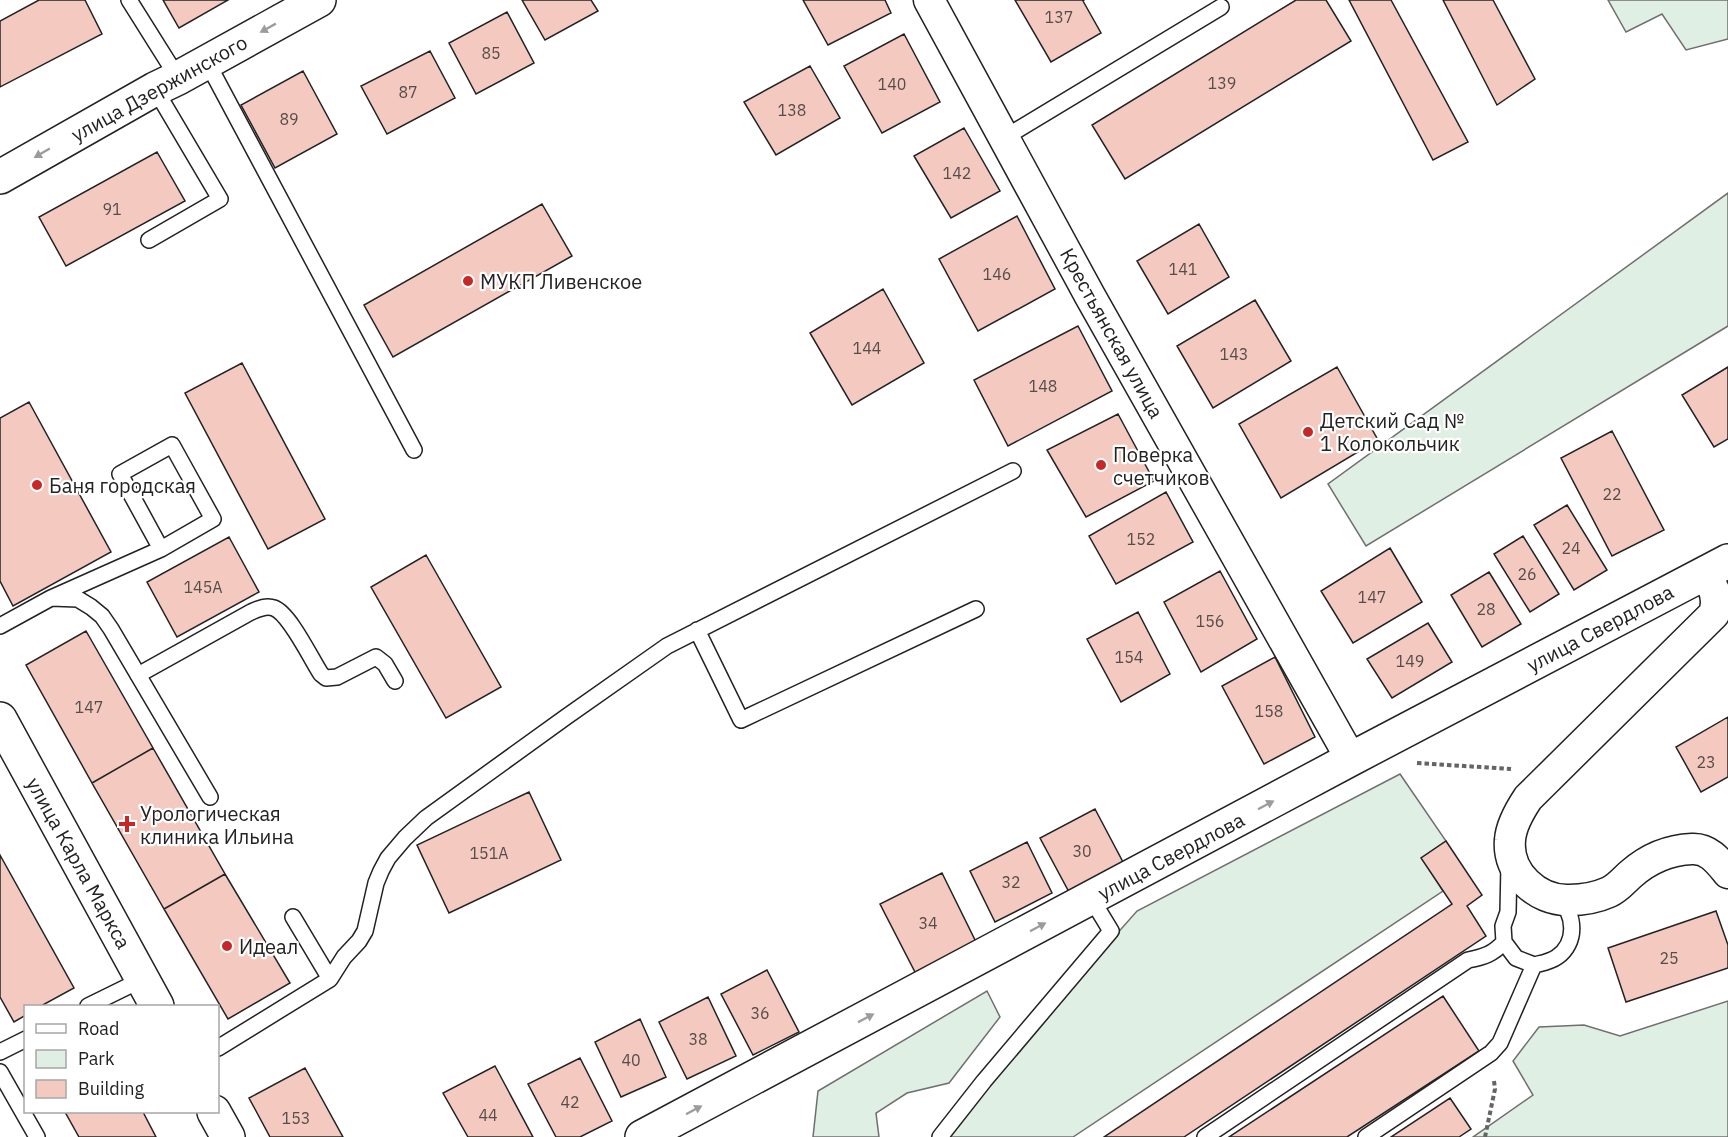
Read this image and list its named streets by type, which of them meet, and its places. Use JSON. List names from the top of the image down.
{
  "streets": {
    "main road": ["улица Дзержинского", "улица Свердлова", "улица Карла Маркса"],
    "street": ["Крестьянская улица"]
  },
  "crossings": [
    ["Крестьянская улица", "улица Свердлова"]
  ],
  "one_way": ["улица Дзержинского", "улица Свердлова"],
  "places": {
    "other": [
      "МУКП Ливенское",
      "Детский Сад № 1 Колокольчик",
      "Поверка счетчиков",
      "Баня городская",
      "Идеал"
    ],
    "health": ["Урологическая клиника Ильина"]
  },
  "house_numbers": [
    "137",
    "85",
    "139",
    "140",
    "87",
    "138",
    "89",
    "142",
    "91",
    "141",
    "146",
    "144",
    "143",
    "148",
    "22",
    "152",
    "24",
    "26",
    "145А",
    "147",
    "28",
    "156",
    "154",
    "149",
    "147",
    "158",
    "23",
    "30",
    "151А",
    "32",
    "34",
    "25",
    "36",
    "38",
    "40",
    "42",
    "44",
    "153"
  ],
  "legend": ["Road", "Park", "Building"]
}
